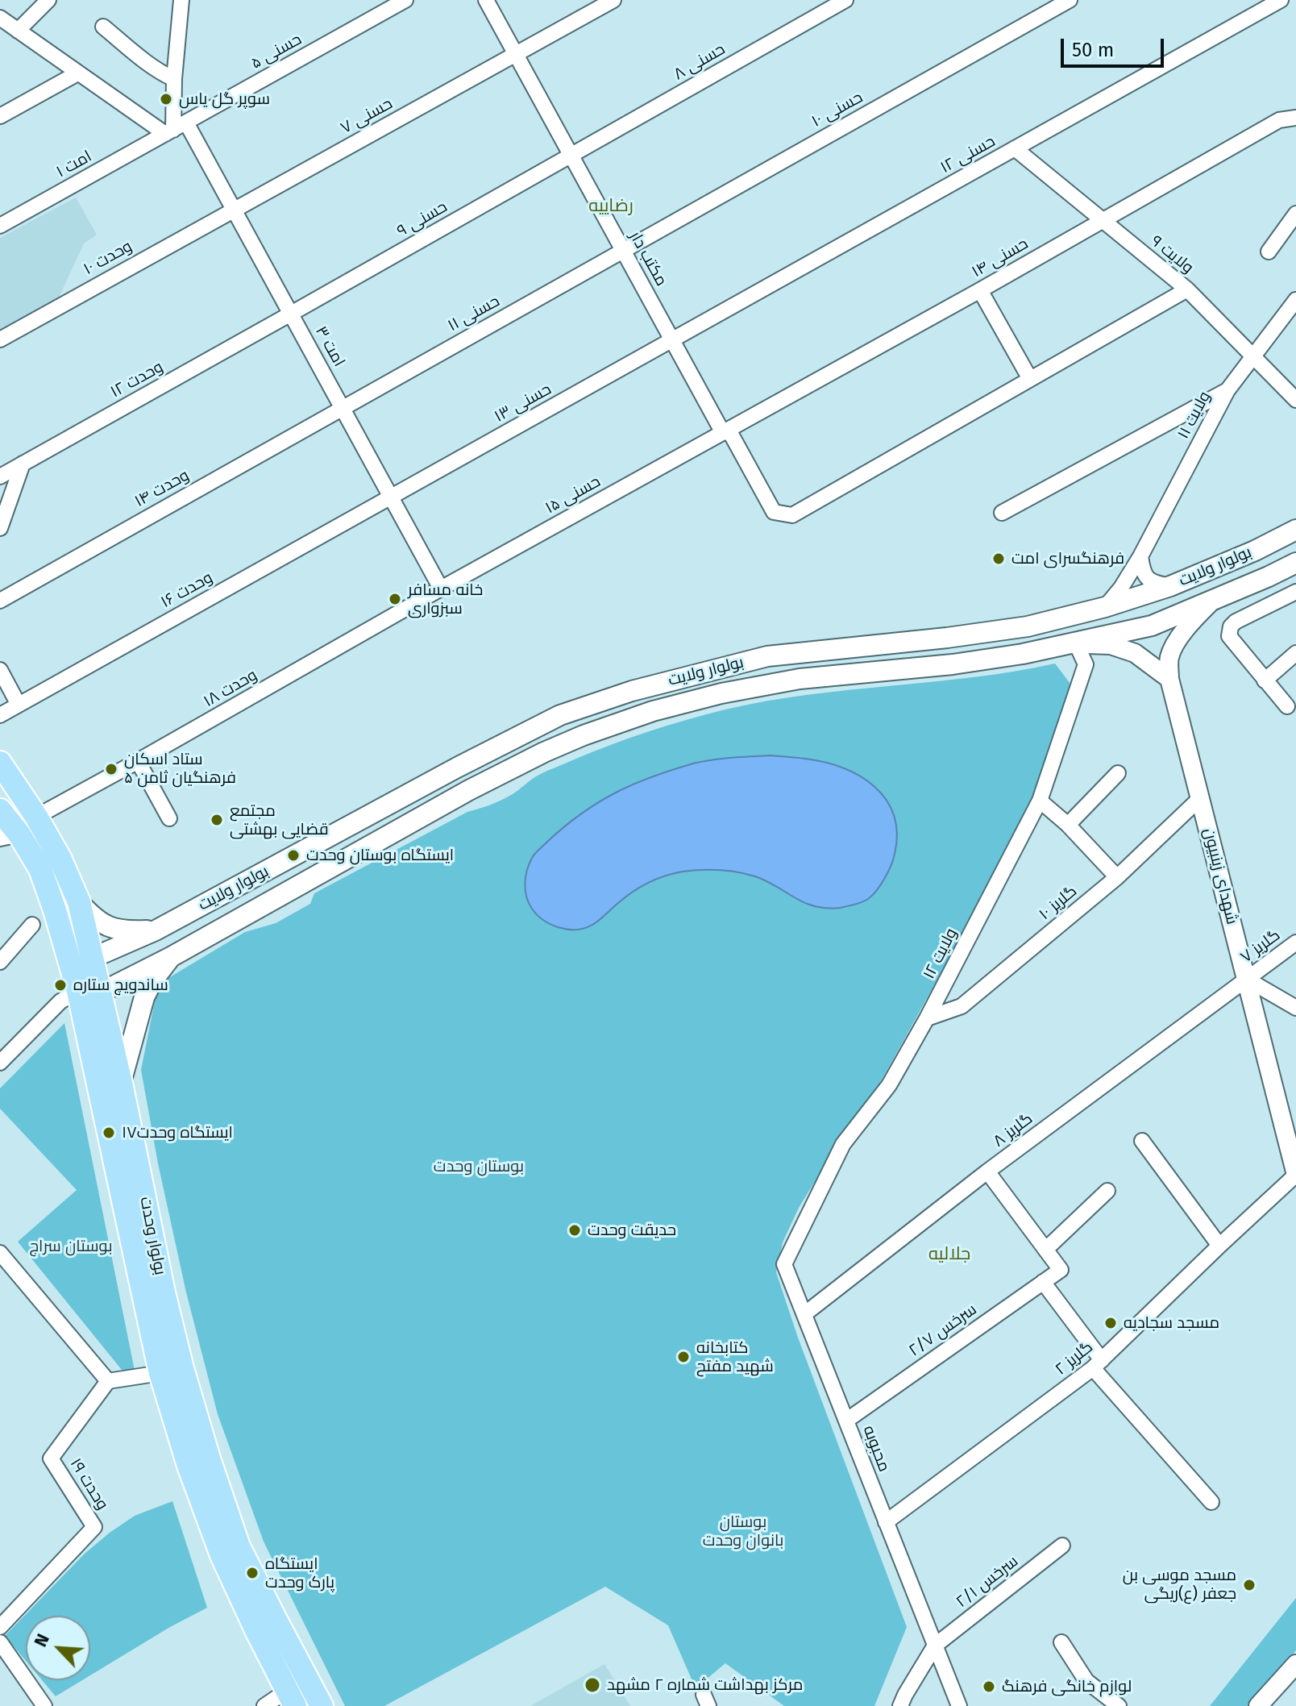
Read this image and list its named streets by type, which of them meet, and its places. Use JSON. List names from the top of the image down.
{
  "streets": {
    "main road": ["بولوار ولایت", "بولوار وحدت"],
    "street": [
      "حسنی ۵",
      "حسنی ۸",
      "حسنی ۱۰",
      "حسنی ۷",
      "حسنی ۱۲",
      "امت ۱",
      "حسنی ۹",
      "ولایت ۹",
      "وحدت ۱۰",
      "حسنی ۱۴",
      "مکتب دار",
      "حسنی ۱۱",
      "امت ۳",
      "وحدت ۱۲",
      "حسنی ۱۳",
      "ولایت ۱۱",
      "وحدت ۱۴",
      "حسنی ۱۵",
      "وحدت ۱۶",
      "وحدت ۱۸",
      "شهدای زینبیون",
      "گلریز ۱۰",
      "گلریز ۷",
      "ولایت ۱۲",
      "گلریز ۸",
      "سرخس ۲/۷",
      "گلریز ۲",
      "محبوبه",
      "وحدت ۱۹",
      "سرخس ۲/۱"
    ]
  },
  "crossings": [
    ["حسنی ۵", "امت ۱"],
    ["حسنی ۵", "امت ۳"],
    ["حسنی ۸", "حسنی ۹"],
    ["حسنی ۸", "مکتب دار"],
    ["حسنی ۱۰", "مکتب دار"],
    ["حسنی ۱۰", "حسنی ۱۱"],
    ["حسنی ۷", "وحدت ۱۰"],
    ["حسنی ۷", "مکتب دار"],
    ["حسنی ۷", "امت ۳"],
    ["حسنی ۱۲", "ولایت ۹"],
    ["حسنی ۱۲", "مکتب دار"],
    ["حسنی ۱۲", "حسنی ۱۳"],
    ["امت ۱", "امت ۳"],
    ["حسنی ۹", "مکتب دار"],
    ["حسنی ۹", "امت ۳"],
    ["حسنی ۹", "وحدت ۱۲"],
    ["ولایت ۹", "حسنی ۱۴"],
    ["ولایت ۹", "ولایت ۱۱"],
    ["وحدت ۱۰", "امت ۳"],
    ["حسنی ۱۴", "مکتب دار"],
    ["حسنی ۱۴", "حسنی ۱۵"],
    ["مکتب دار", "حسنی ۱۱"],
    ["مکتب دار", "حسنی ۱۳"],
    ["مکتب دار", "حسنی ۱۵"],
    ["حسنی ۱۱", "امت ۳"],
    ["حسنی ۱۱", "وحدت ۱۴"],
    ["امت ۳", "وحدت ۱۲"],
    ["امت ۳", "حسنی ۱۳"],
    ["امت ۳", "وحدت ۱۴"],
    ["امت ۳", "حسنی ۱۵"],
    ["امت ۳", "وحدت ۱۶"],
    ["امت ۳", "وحدت ۱۸"],
    ["حسنی ۱۳", "وحدت ۱۶"],
    ["ولایت ۱۱", "بولوار ولایت"],
    ["حسنی ۱۵", "وحدت ۱۸"],
    ["بولوار ولایت", "ولایت ۱۲"],
    ["بولوار ولایت", "بولوار وحدت"],
    ["وحدت ۱۸", "بولوار وحدت"],
    ["شهدای زینبیون", "گلریز ۱۰"],
    ["شهدای زینبیون", "گلریز ۷"],
    ["شهدای زینبیون", "گلریز ۸"],
    ["شهدای زینبیون", "گلریز ۲"],
    ["گلریز ۱۰", "ولایت ۱۲"],
    ["گلریز ۷", "گلریز ۸"],
    ["ولایت ۱۲", "محبوبه"],
    ["گلریز ۸", "محبوبه"],
    ["سرخس ۲/۷", "محبوبه"],
    ["گلریز ۲", "محبوبه"],
    ["محبوبه", "سرخس ۲/۱"]
  ],
  "districts": ["رضاییه", "جلالیه"],
  "parks": ["بوستان وحدت", "بوستان سراج", "بوستان بانوان وحدت"],
  "places": [
    "سوپر گل یاس",
    "فرهنگسرای امت",
    "خانه مسافر سبزواری",
    "ستاد اسکان فرهنگیان ثامن ۵",
    "مجتمع قضایی بهشتی",
    "ایستگاه بوستان وحدت",
    "ساندویچ ستاره",
    "ایستگاه وحدت۱۷",
    "حدیقت وحدت",
    "مسجد سجادیه",
    "کتابخانه شهید مفتح",
    "ایستگاه پارک وحدت",
    "مسجد موسی بن جعفر (ع)ریگی",
    "مرکز بهداشت شماره ۲ مشهد",
    "لوازم خانگی فرهنگ"
  ],
  "scale_bar": "50 m",
  "north": "top left"
}
